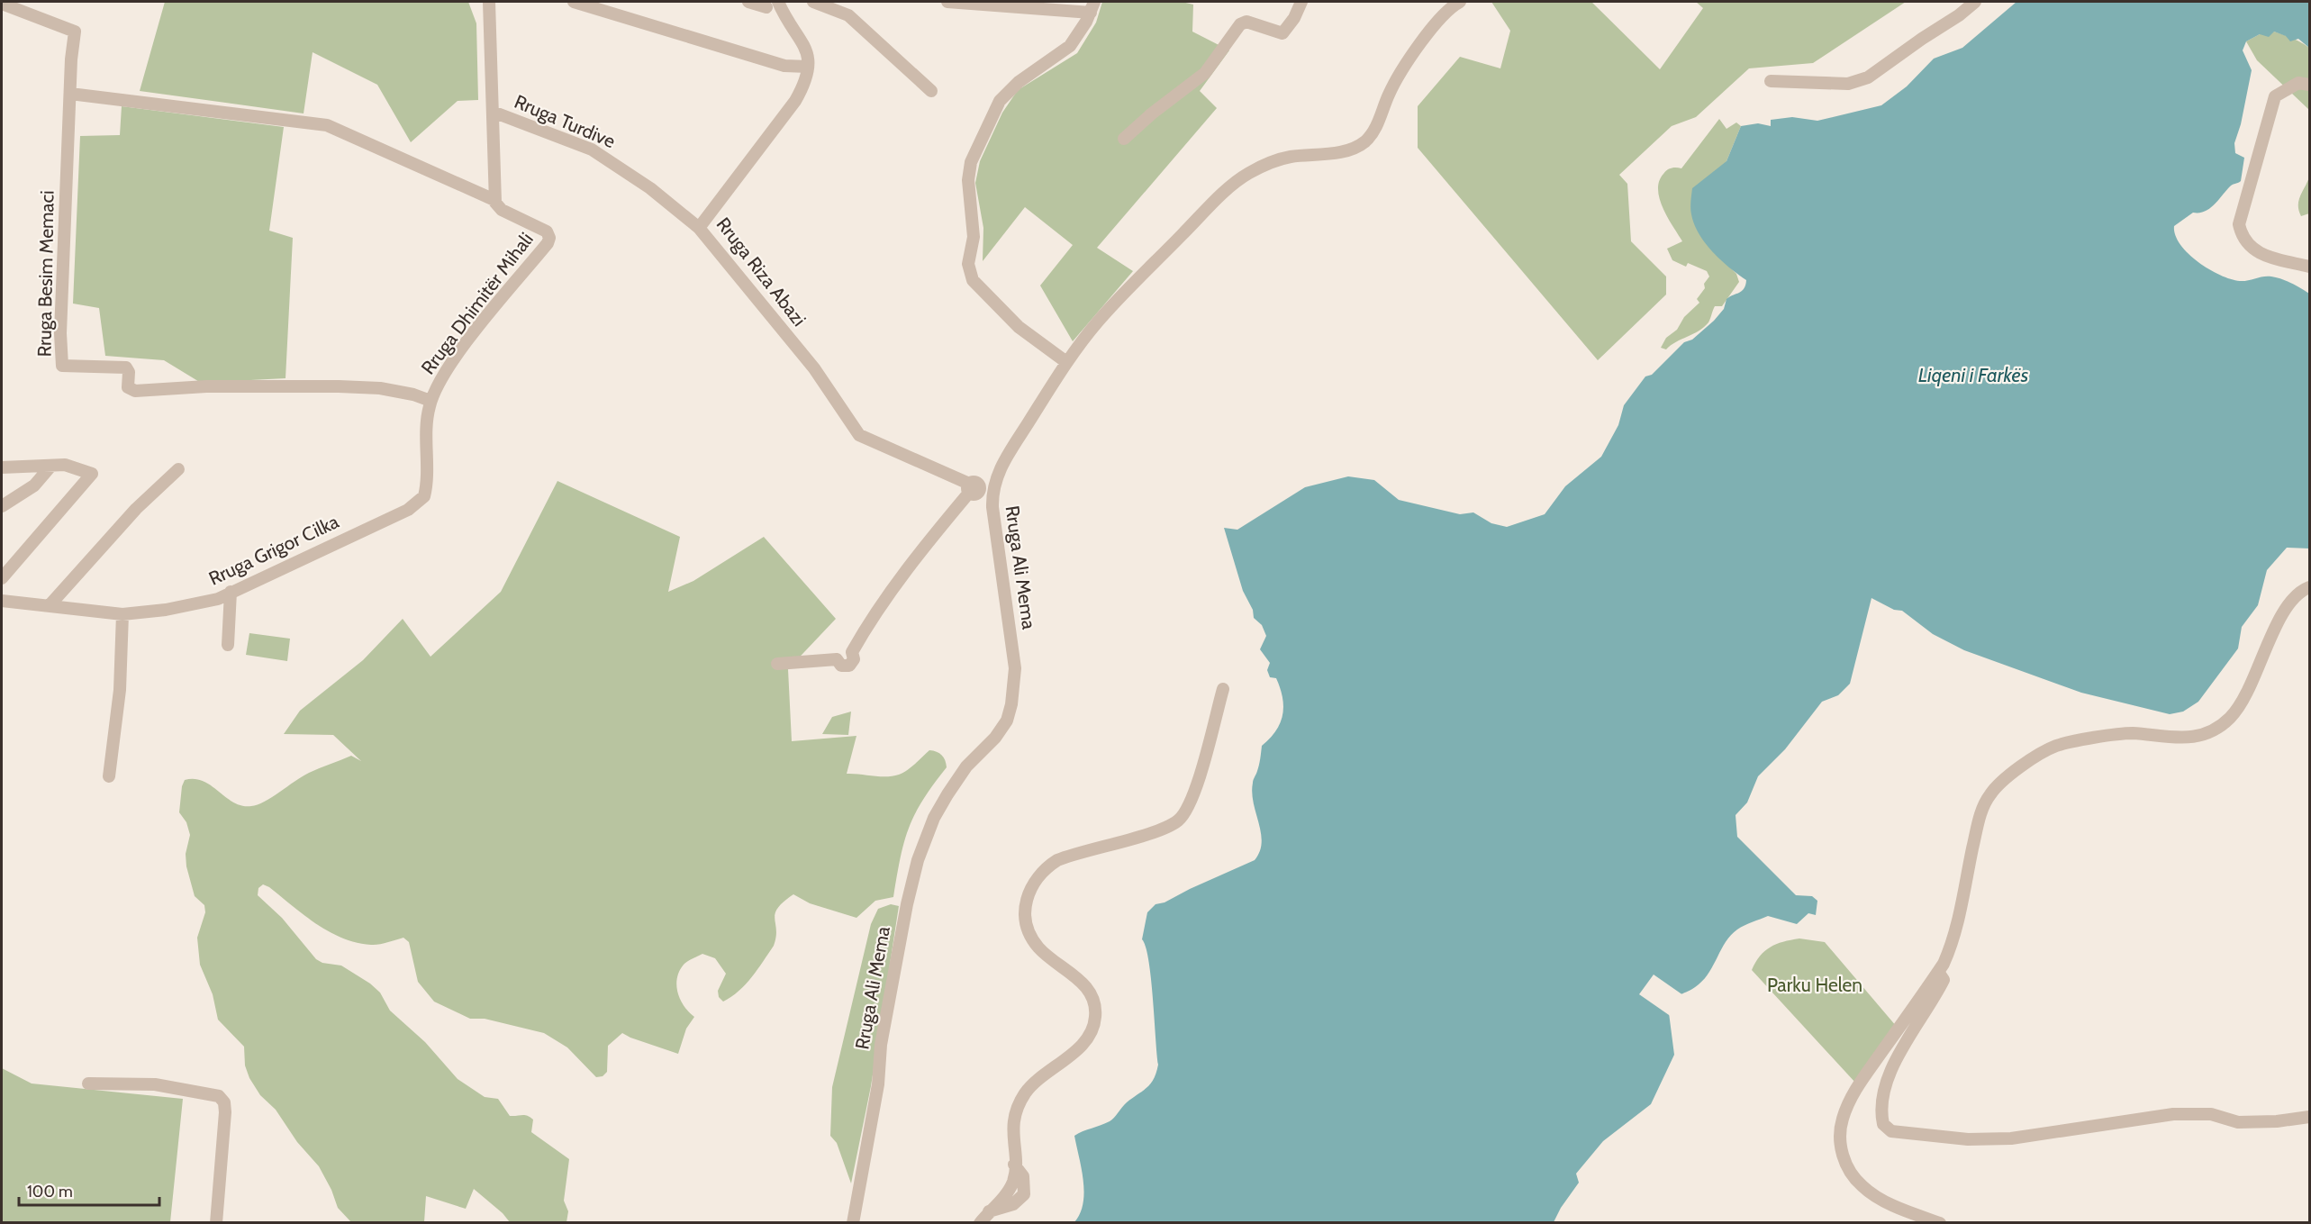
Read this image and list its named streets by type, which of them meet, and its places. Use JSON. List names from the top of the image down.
{
  "streets": {
    "street": [
      "Rruga Turdive",
      "Rruga Riza Abazi",
      "Rruga Besim Memaci",
      "Rruga Dhimitër Mihali",
      "Rruga Grigor Cilka",
      "Rruga Ali Mema"
    ]
  },
  "crossings": [
    ["Rruga Turdive", "Rruga Riza Abazi"],
    ["Rruga Riza Abazi", "Rruga Ali Mema"],
    ["Rruga Besim Memaci", "Rruga Dhimitër Mihali"],
    ["Rruga Dhimitër Mihali", "Rruga Grigor Cilka"]
  ],
  "water": ["Liqeni i Farkës"],
  "parks": ["Parku Helen"],
  "scale_bar": "100 m"
}
